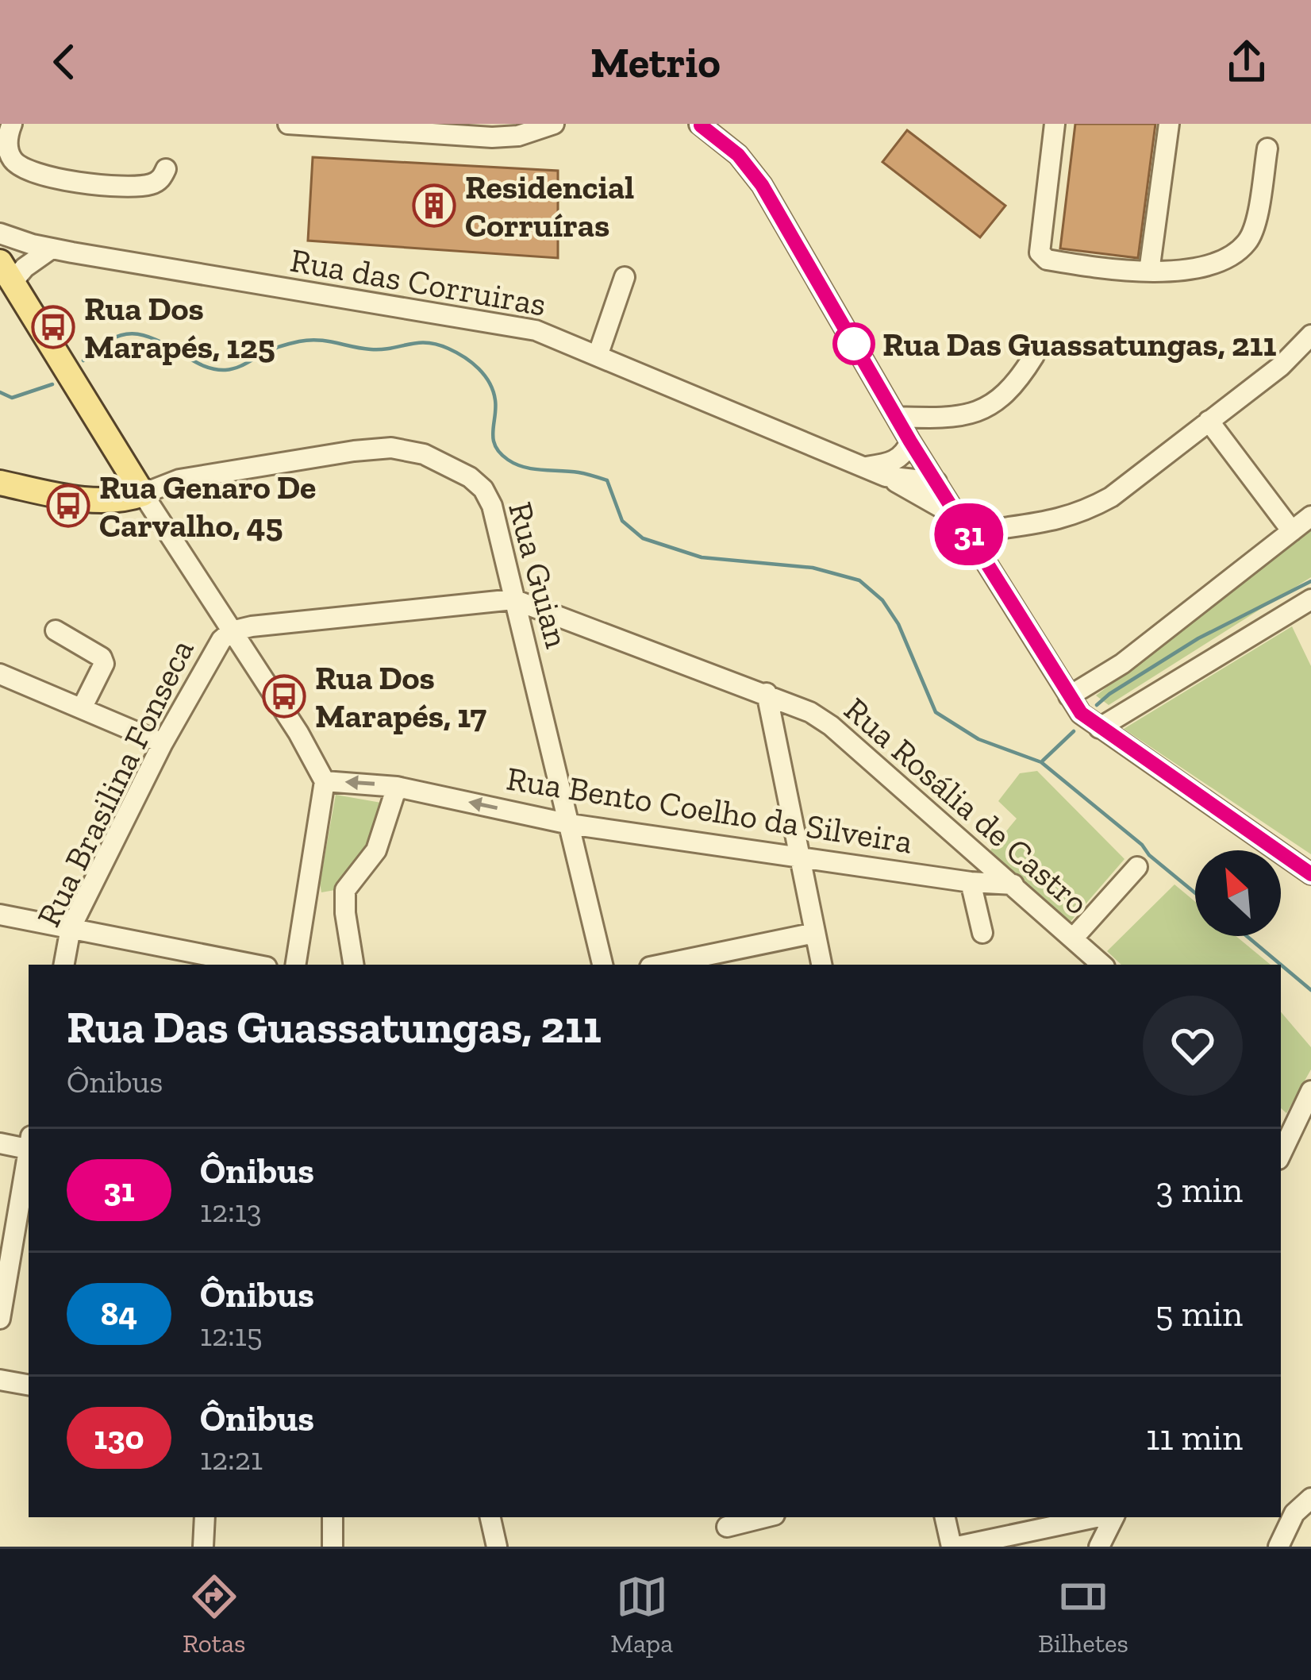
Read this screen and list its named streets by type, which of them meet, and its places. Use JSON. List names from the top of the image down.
{
  "streets": {
    "street": [
      "Rua das Corruiras",
      "Rua Guian",
      "Rua Brasilina Fonseca",
      "Rua Rosália de Castro",
      "Rua Bento Coelho da Silveira"
    ]
  },
  "crossings": [
    ["Rua Guian", "Rua Rosália de Castro"],
    ["Rua Guian", "Rua Bento Coelho da Silveira"],
    ["Rua Brasilina Fonseca", "Rua Rosália de Castro"],
    ["Rua Rosália de Castro", "Rua Bento Coelho da Silveira"]
  ],
  "one_way": ["Rua Bento Coelho da Silveira"],
  "places": {
    "building": ["Residencial Corruíras"],
    "bus stop": ["Rua Dos Marapés, 125", "Rua Genaro De Carvalho, 45", "Rua Dos Marapés, 17"],
    "other": ["Rua Das Guassatungas, 211"]
  },
  "lines": ["bus line 31"],
  "north": "top left",
  "page": {
    "header": "Metrio",
    "on_map": "31",
    "heading": ["Rua Das Guassatungas, 211", "Ônibus"],
    "list": [
      {
        "mark": "31",
        "name": "Ônibus",
        "note": "12:13",
        "value": "3 min"
      },
      {
        "mark": "84",
        "name": "Ônibus",
        "note": "12:15",
        "value": "5 min"
      },
      {
        "mark": "130",
        "name": "Ônibus",
        "note": "12:21",
        "value": "11 min"
      }
    ],
    "tabs": ["Rotas", "Mapa", "Bilhetes"]
  }
}
